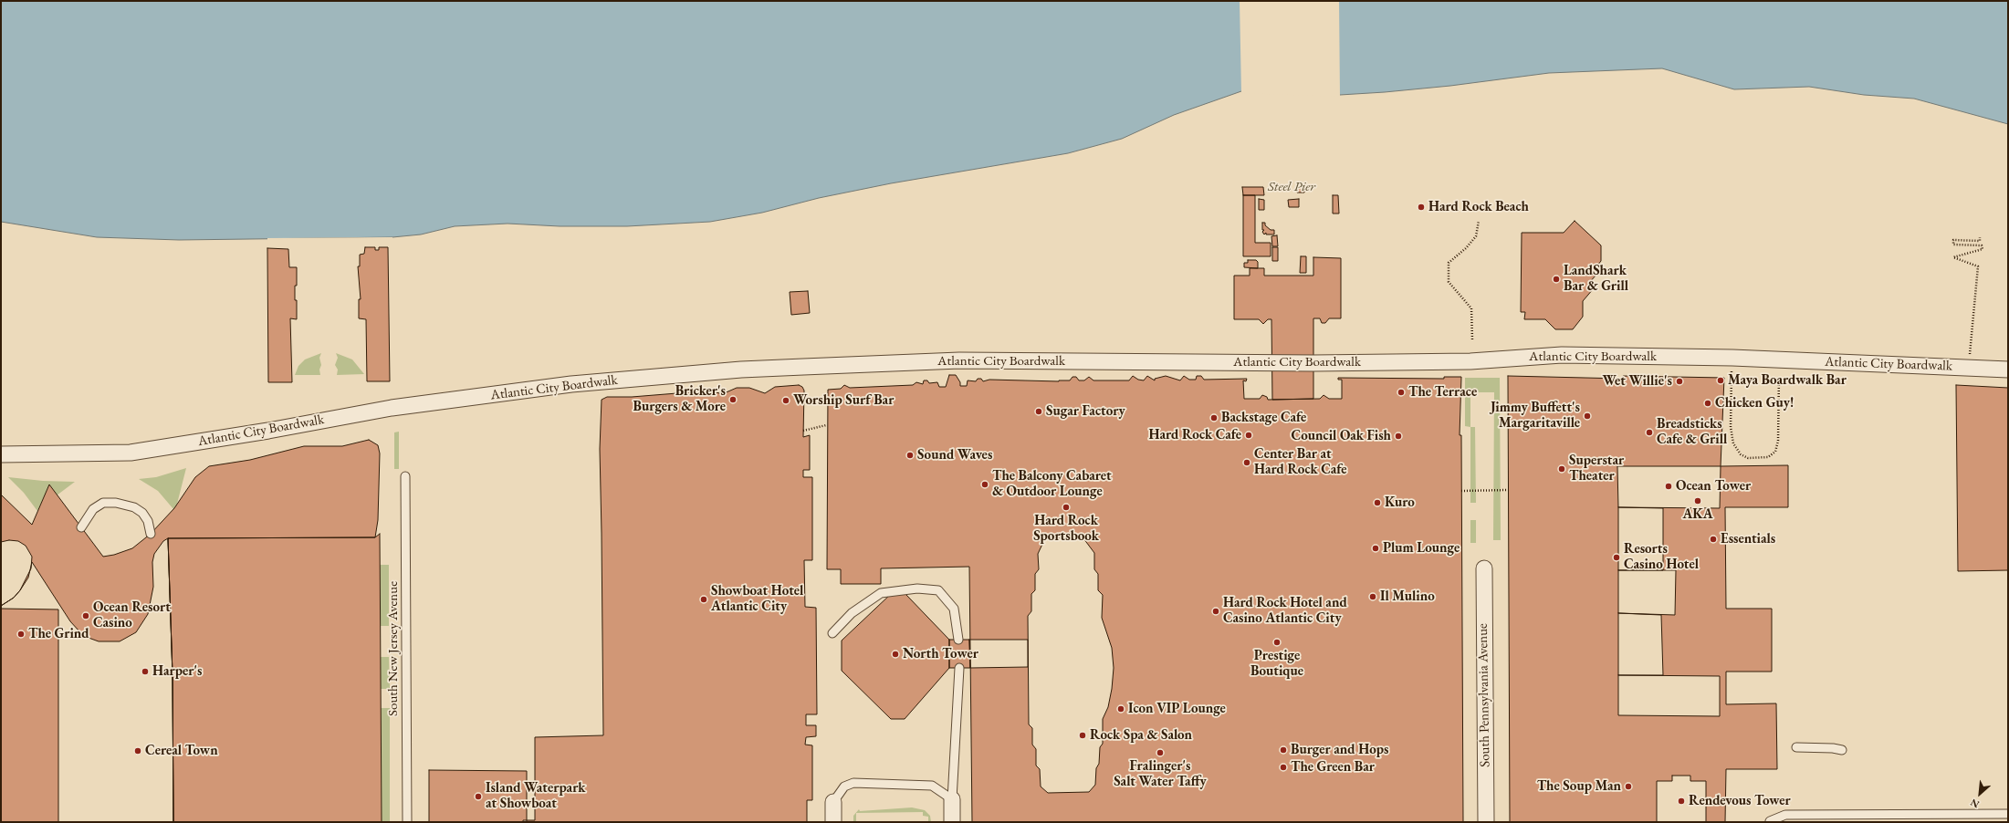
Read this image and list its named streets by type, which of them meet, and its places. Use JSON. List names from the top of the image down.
{
  "streets": {
    "street": ["Atlantic City Boardwalk", "South Pennsylvania Avenue"],
    "lane": ["South New Jersey Avenue"]
  },
  "parks": ["Steel Pier"],
  "places": [
    "Hard Rock Beach",
    "LandShark Bar & Grill",
    "Maya Boardwalk Bar",
    "Wet Willie's",
    "The Terrace",
    "Bricker's Burgers & More",
    "Worship Surf Bar",
    "Chicken Guy!",
    "Sugar Factory",
    "Jimmy Buffett's Margaritaville",
    "Backstage Cafe",
    "Breadsticks Cafe & Grill",
    "Hard Rock Cafe",
    "Council Oak Fish",
    "Sound Waves",
    "Center Bar at Hard Rock Cafe",
    "Superstar Theater",
    "The Balcony Cabaret & Outdoor Lounge",
    "Ocean Tower",
    "AKA",
    "Kuro",
    "Hard Rock Sportsbook",
    "Essentials",
    "Plum Lounge",
    "Resorts Casino Hotel",
    "Il Mulino",
    "Showboat Hotel Atlantic City",
    "Hard Rock Hotel and Casino Atlantic City",
    "Ocean Resort Casino",
    "The Grind",
    "Prestige Boutique",
    "North Tower",
    "Harper's",
    "Icon VIP Lounge",
    "Rock Spa & Salon",
    "Burger and Hops",
    "Cereal Town",
    "Fralinger's Salt Water Taffy",
    "The Green Bar",
    "The Soup Man",
    "Island Waterpark at Showboat",
    "Rendevous Tower"
  ],
  "north": "bottom left"
}
